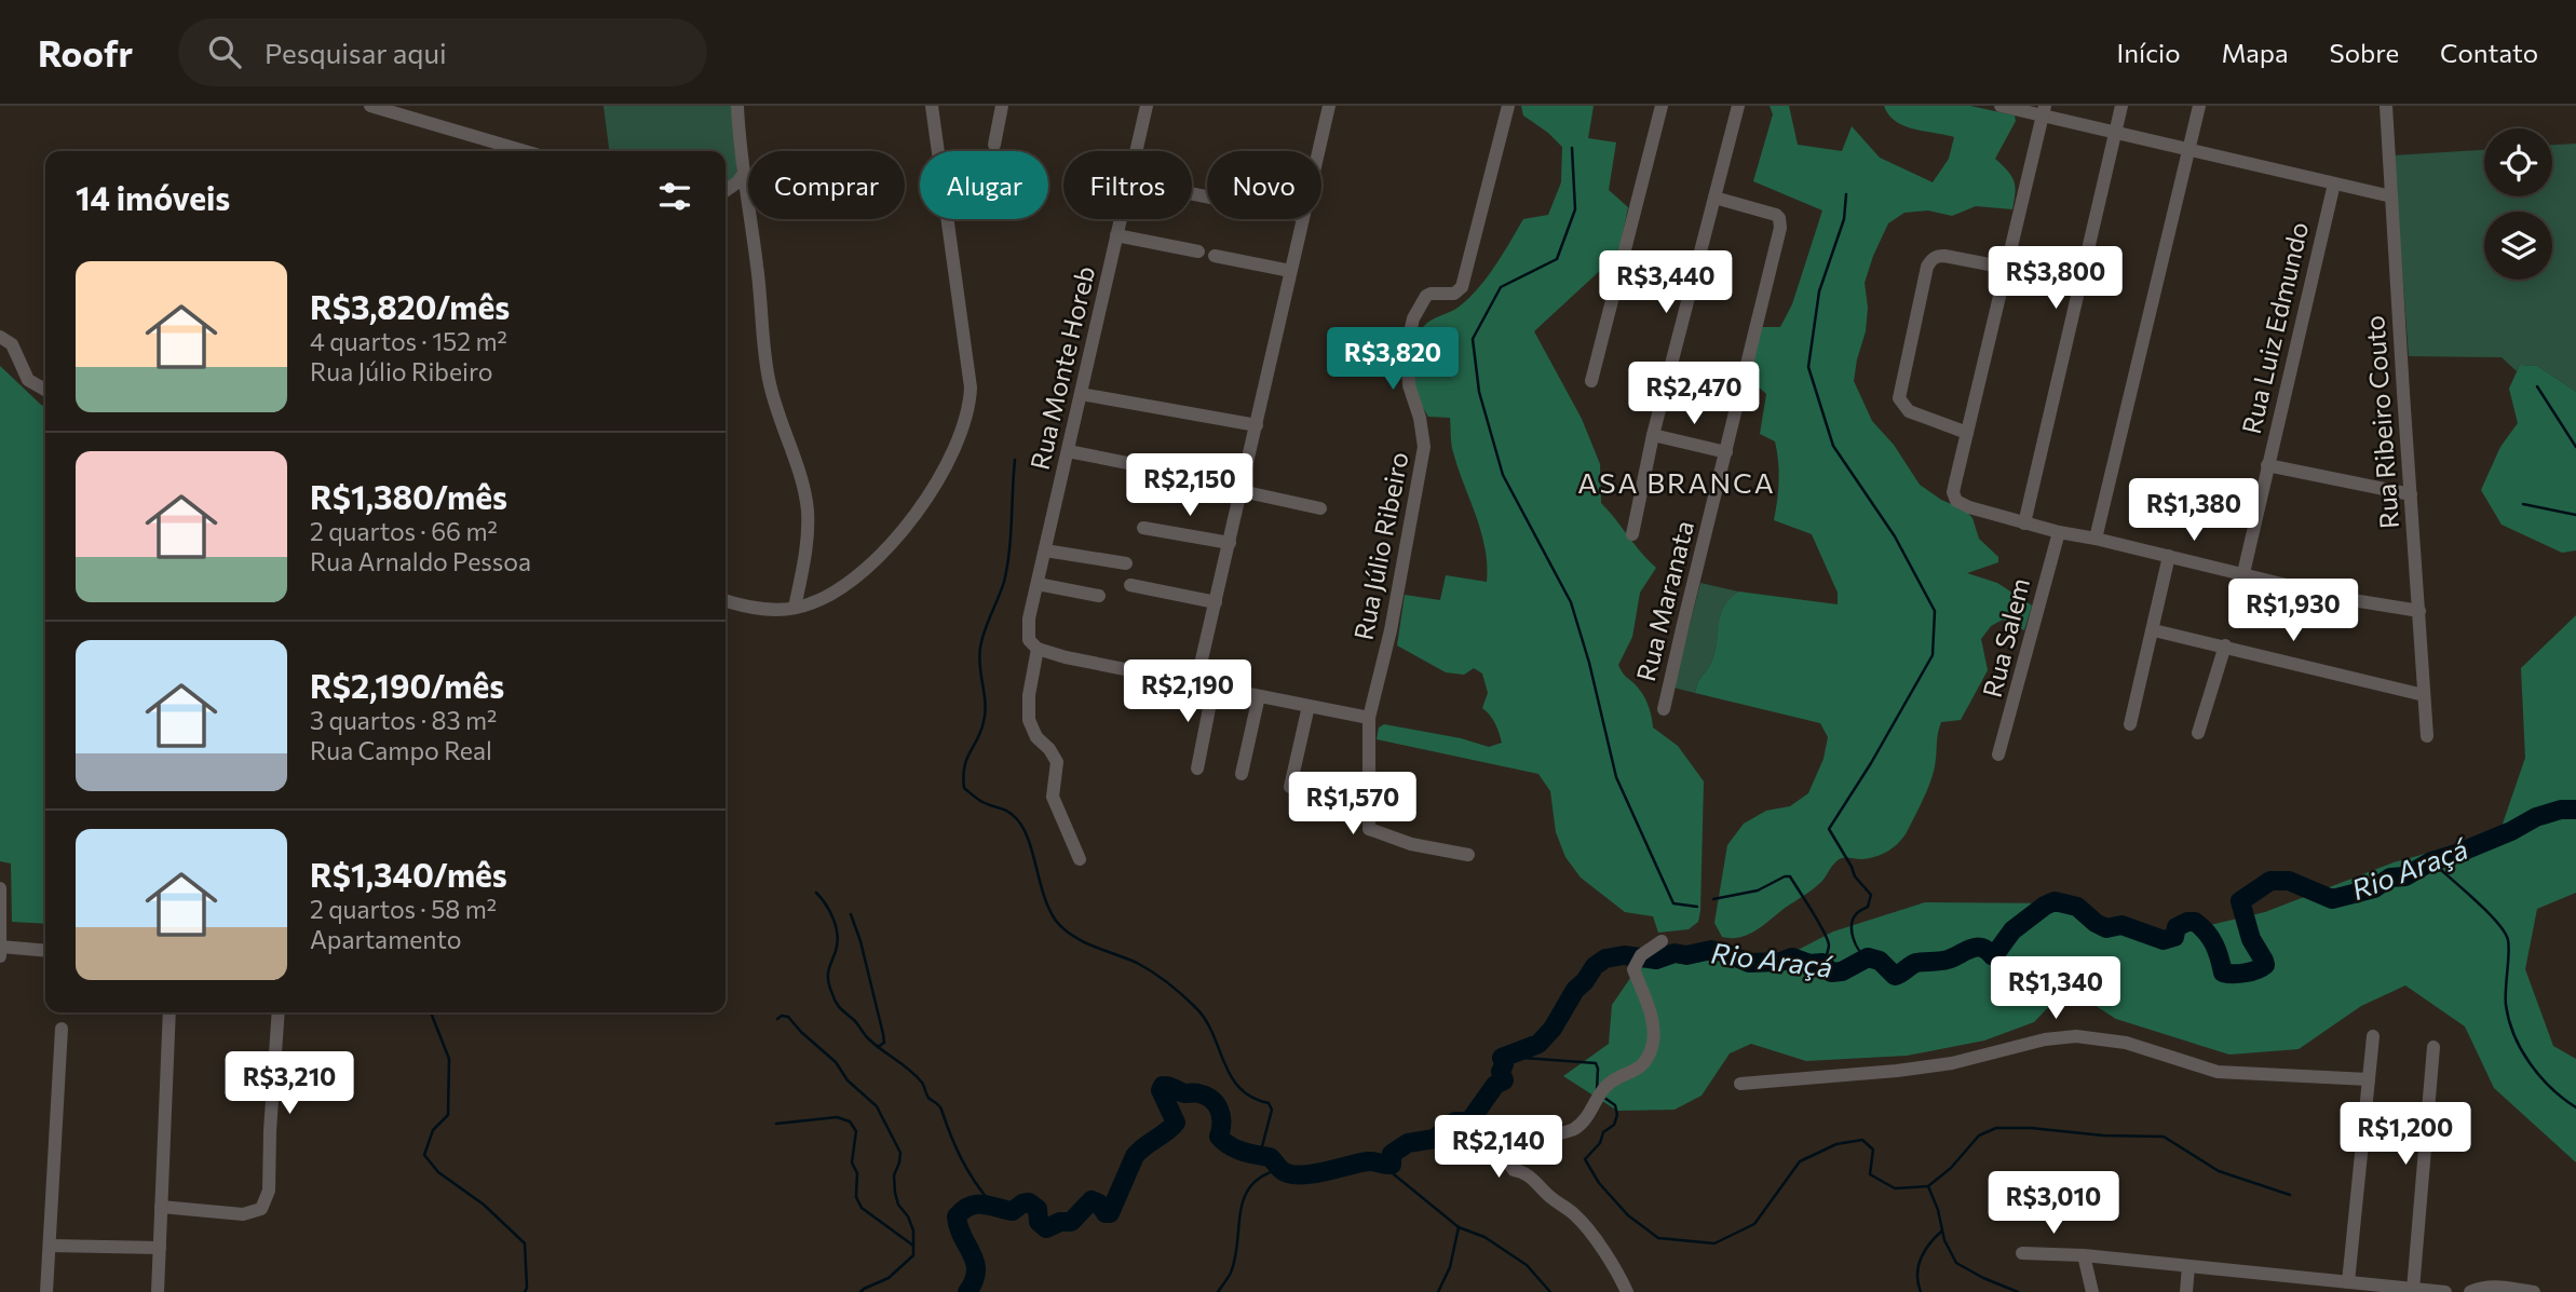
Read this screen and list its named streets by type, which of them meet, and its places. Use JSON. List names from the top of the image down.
{
  "streets": {
    "street": [
      "Rua Luiz Edmundo",
      "Rua Monte Horeb",
      "Rua Ribeiro Couto",
      "Rua Júlio Ribeiro",
      "Rua Maranata",
      "Rua Salem"
    ]
  },
  "districts": ["ASA BRANCA"],
  "water": ["Rio Araçá"],
  "page": {
    "header": "Roofr",
    "search": "Pesquisar aqui",
    "nav": [
      "Início",
      "Mapa",
      "Sobre",
      "Contato"
    ],
    "chip": [
      "Comprar",
      "Alugar",
      "Filtros",
      "Novo"
    ],
    "heading": "14 imóveis",
    "list": [
      {
        "name": "R$3,820/mês",
        "note": "4 quartos · 152 m² · Rua Júlio Ribeiro"
      },
      {
        "name": "R$1,380/mês",
        "note": "2 quartos · 66 m² · Rua Arnaldo Pessoa"
      },
      {
        "name": "R$2,190/mês",
        "note": "3 quartos · 83 m² · Rua Campo Real"
      },
      {
        "name": "R$1,340/mês",
        "note": "2 quartos · 58 m² · Apartamento"
      }
    ],
    "price": [
      "R$3,800",
      "R$3,440",
      "R$3,820",
      "R$2,470",
      "R$2,150",
      "R$1,380",
      "R$1,930",
      "R$2,190",
      "R$1,570",
      "R$1,340",
      "R$3,210",
      "R$1,200",
      "R$2,140",
      "R$3,010"
    ]
  }
}
